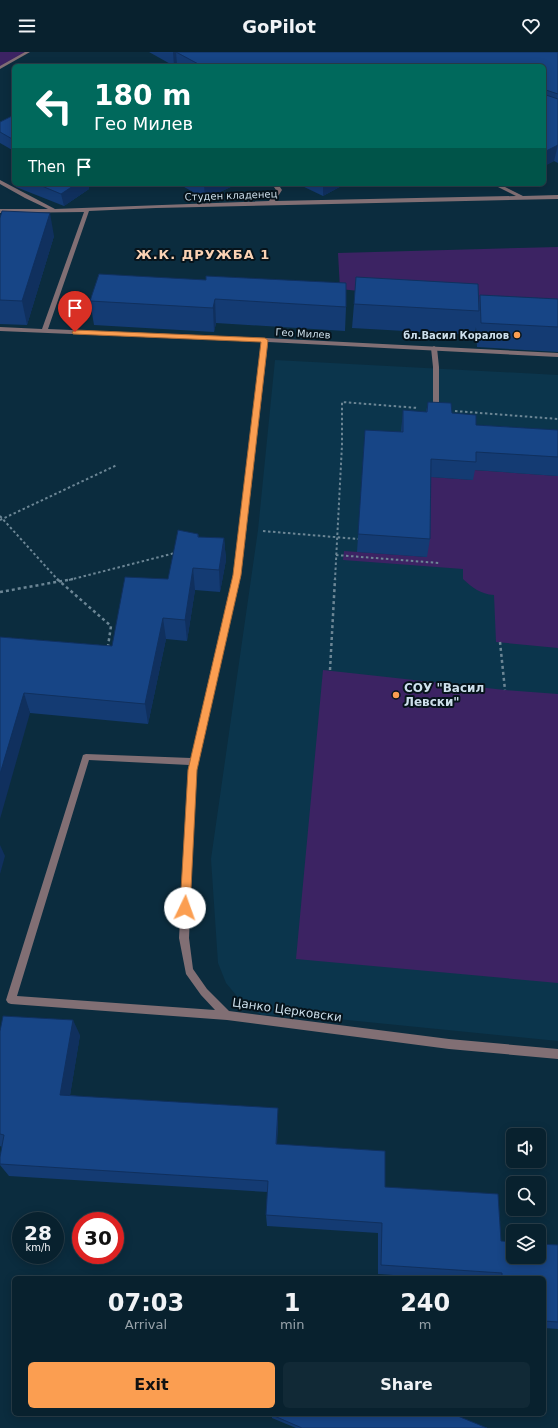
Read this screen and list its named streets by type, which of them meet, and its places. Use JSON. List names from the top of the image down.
{
  "streets": {
    "street": ["Студен кладенец", "Гео Милев", "Цанко Церковски"]
  },
  "crossings": [
    ["Гео Милев", "Цанко Церковски"]
  ],
  "districts": ["Ж.К. ДРУЖБА 1"],
  "places": ["бл.Васил Коралов", "СОУ \"Васил Левски\""],
  "page": {
    "header": "GoPilot",
    "turn": ["180 m", "Гео Милев"],
    "then": "Then",
    "speed": "28 km/h",
    "limit": "30",
    "eta": [
      "07:03",
      "Arrival",
      "1",
      "min",
      "240",
      "m"
    ],
    "buttons": ["Exit", "Share"]
  }
}
